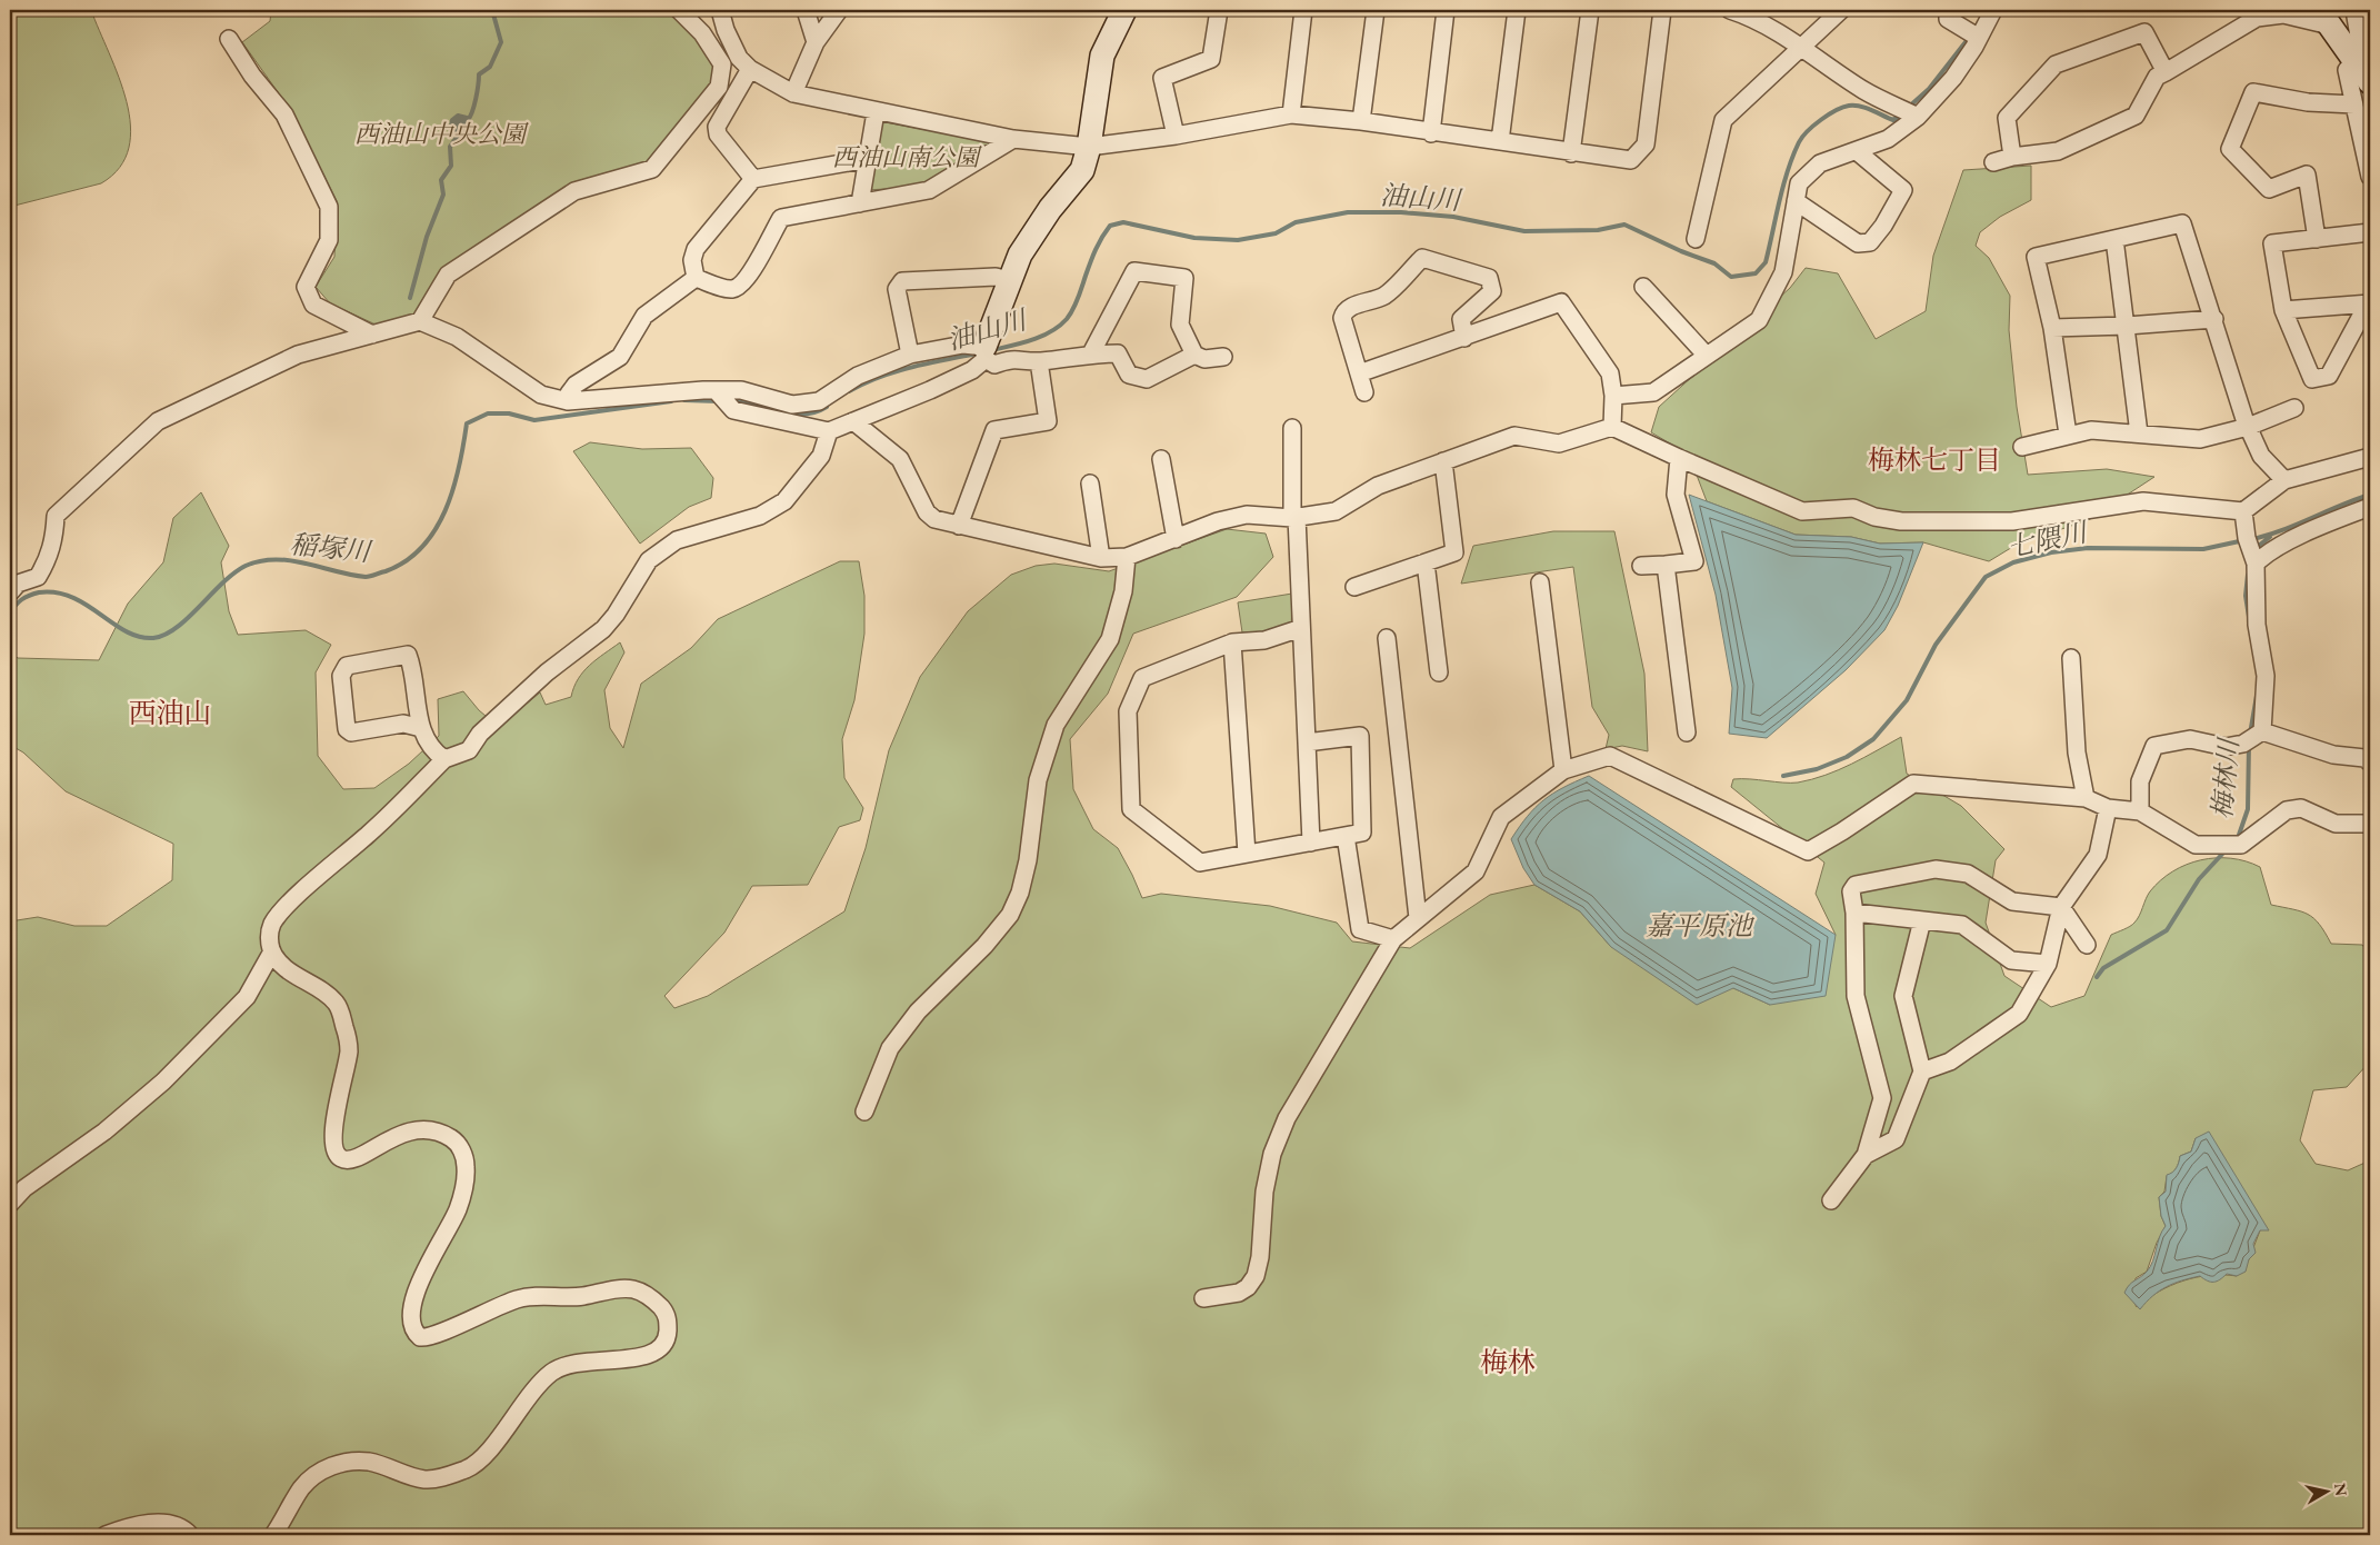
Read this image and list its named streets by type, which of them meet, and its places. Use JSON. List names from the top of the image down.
{
  "districts": ["梅林七丁目", "西油山", "梅林"],
  "water": [
    "油山川",
    "七隈川",
    "稲塚川",
    "梅林川",
    "嘉平原池"
  ],
  "parks": ["西油山中央公園", "西油山南公園"],
  "north": "right"
}
